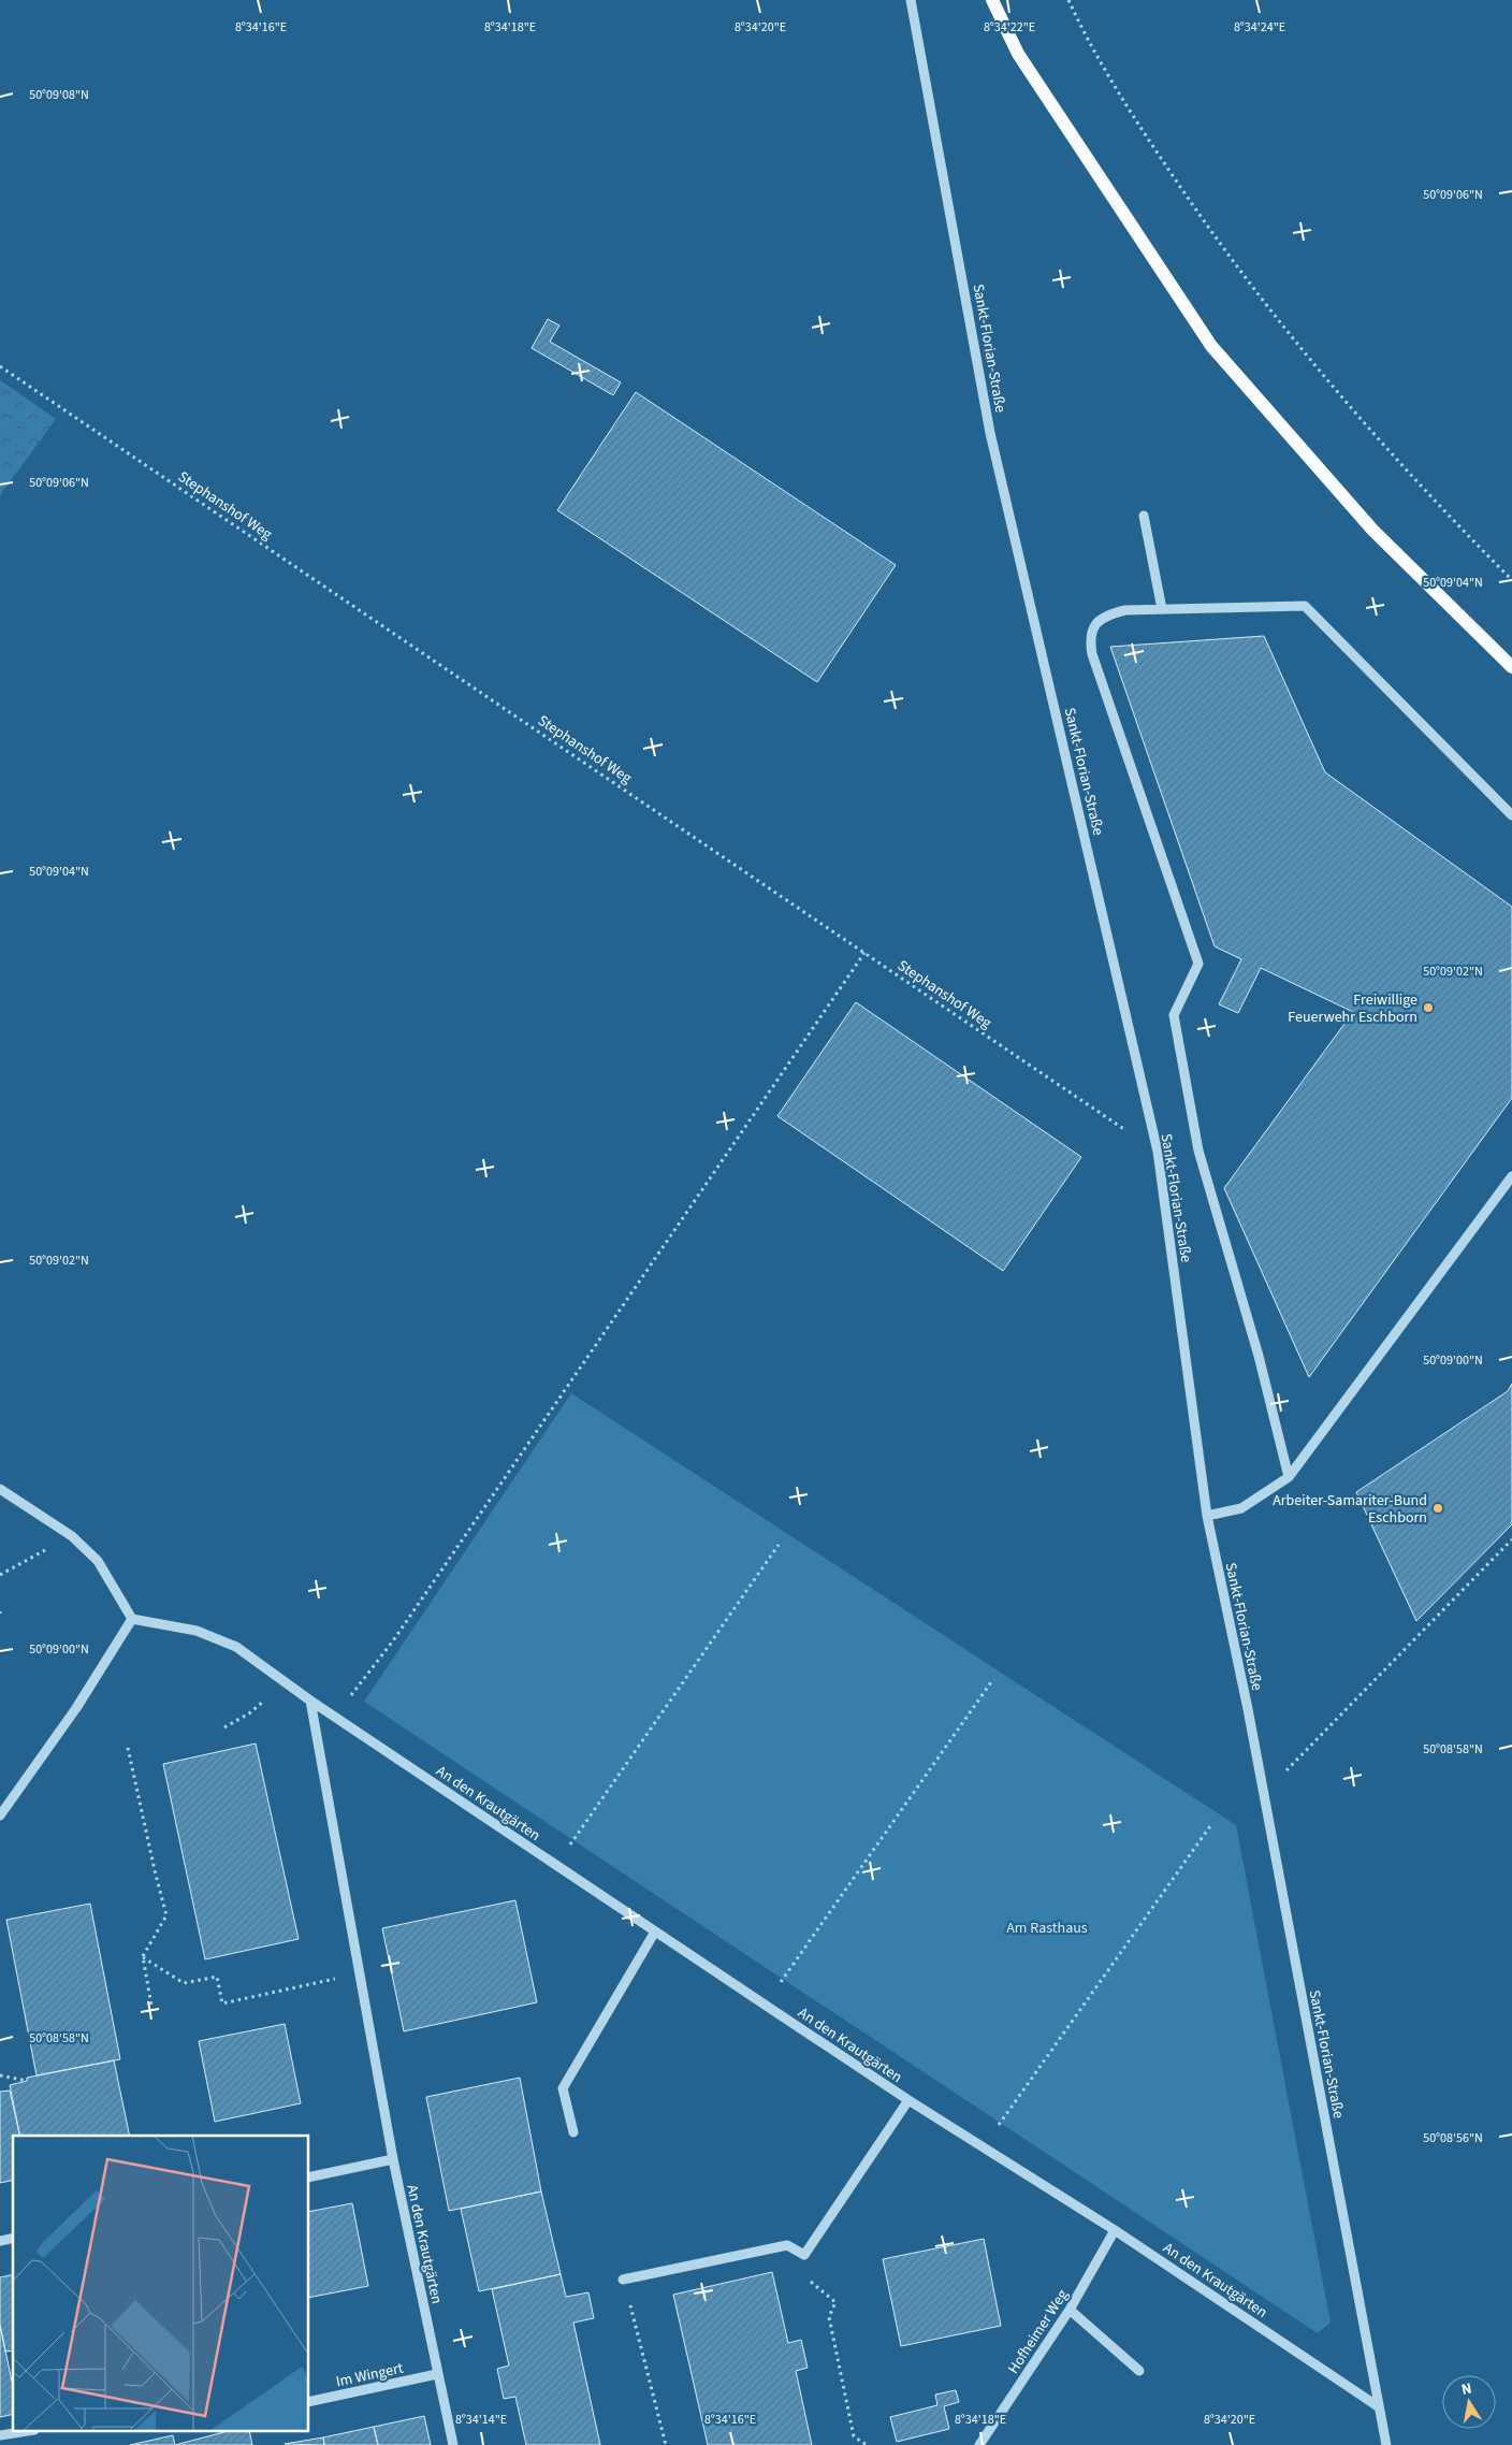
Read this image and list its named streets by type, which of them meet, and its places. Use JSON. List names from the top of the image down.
{
  "streets": {
    "street": [
      "Sankt-Florian-Straße",
      "An den Krautgärten",
      "Hofheimer Weg",
      "Im Wingert"
    ],
    "path": ["Stephanshof Weg"]
  },
  "crossings": [
    ["Sankt-Florian-Straße", "Stephanshof Weg"],
    ["Sankt-Florian-Straße", "An den Krautgärten"],
    ["An den Krautgärten", "Hofheimer Weg"],
    ["An den Krautgärten", "Im Wingert"]
  ],
  "parks": ["Am Rasthaus"],
  "places": ["Freiwillige Feuerwehr Eschborn", "Arbeiter-Samariter-Bund Eschborn"],
  "north": "top",
  "coordinates": [
    "8°34'16\"E",
    "8°34'18\"E",
    "8°34'20\"E",
    "8°34'22\"E",
    "8°34'24\"E",
    "50°09'08\"N",
    "50°09'06\"N",
    "50°09'04\"N",
    "50°09'02\"N",
    "50°09'00\"N",
    "50°08'58\"N",
    "50°08'56\"N",
    "8°34'14\"E"
  ]
}
